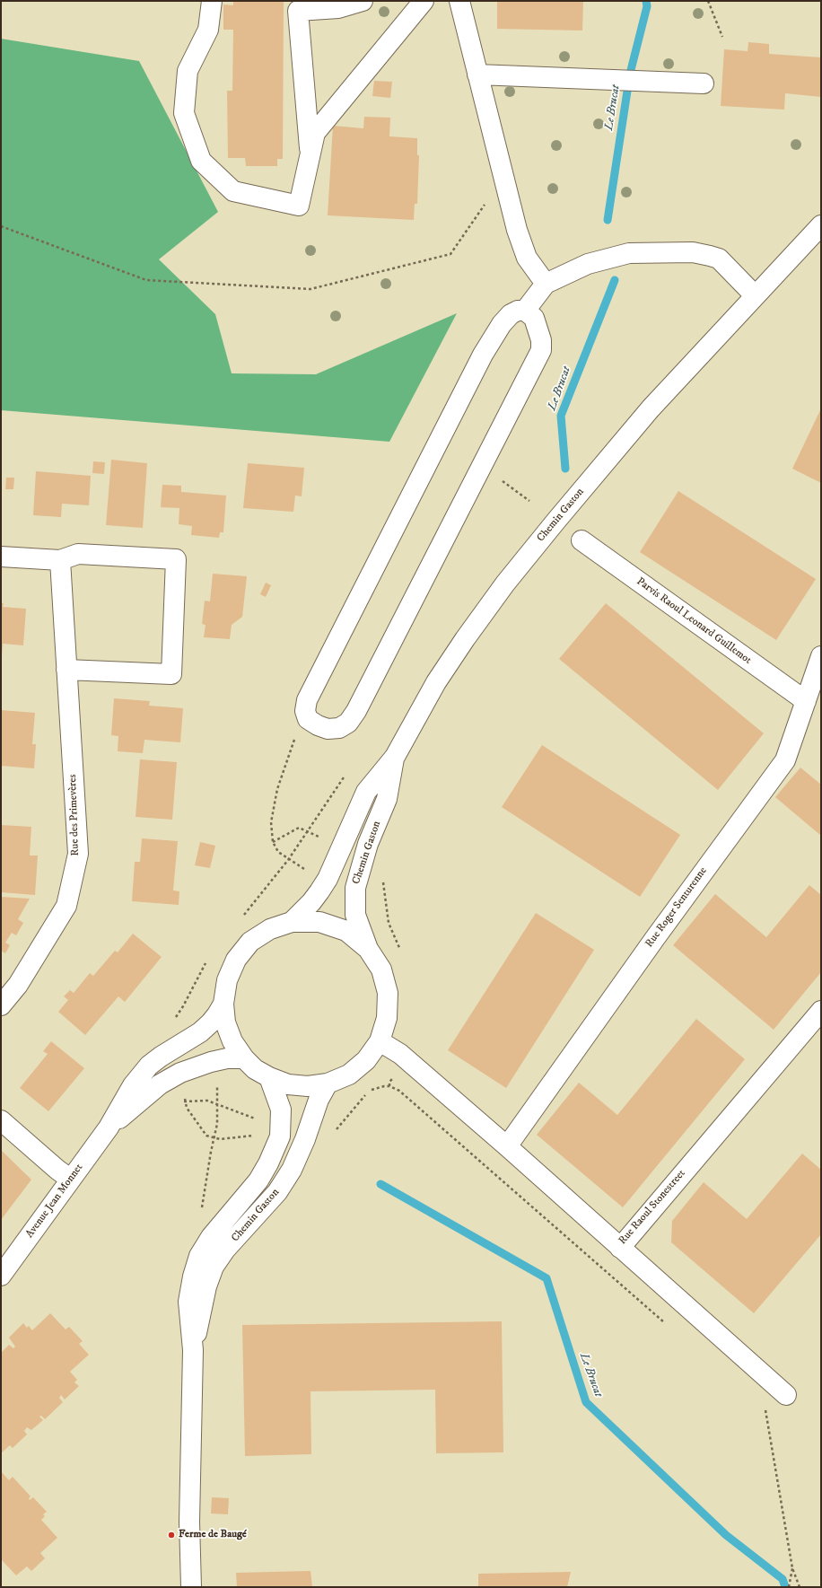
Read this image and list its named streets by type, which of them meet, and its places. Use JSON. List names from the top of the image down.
{
  "streets": {
    "street": [
      "Chemin Gaston",
      "Parvis Raoul Leonard Guillemot",
      "Rue des Primevères",
      "Rue Roger Senturenne",
      "Avenue Jean Monnet",
      "Rue Raoul Stonestreet"
    ]
  },
  "crossings": [
    ["Chemin Gaston", "Avenue Jean Monnet"],
    ["Chemin Gaston", "Rue Raoul Stonestreet"],
    ["Parvis Raoul Leonard Guillemot", "Rue Roger Senturenne"],
    ["Rue Roger Senturenne", "Rue Raoul Stonestreet"]
  ],
  "water": ["Le Brucat"],
  "places": ["Ferme de Baugé"]
}
